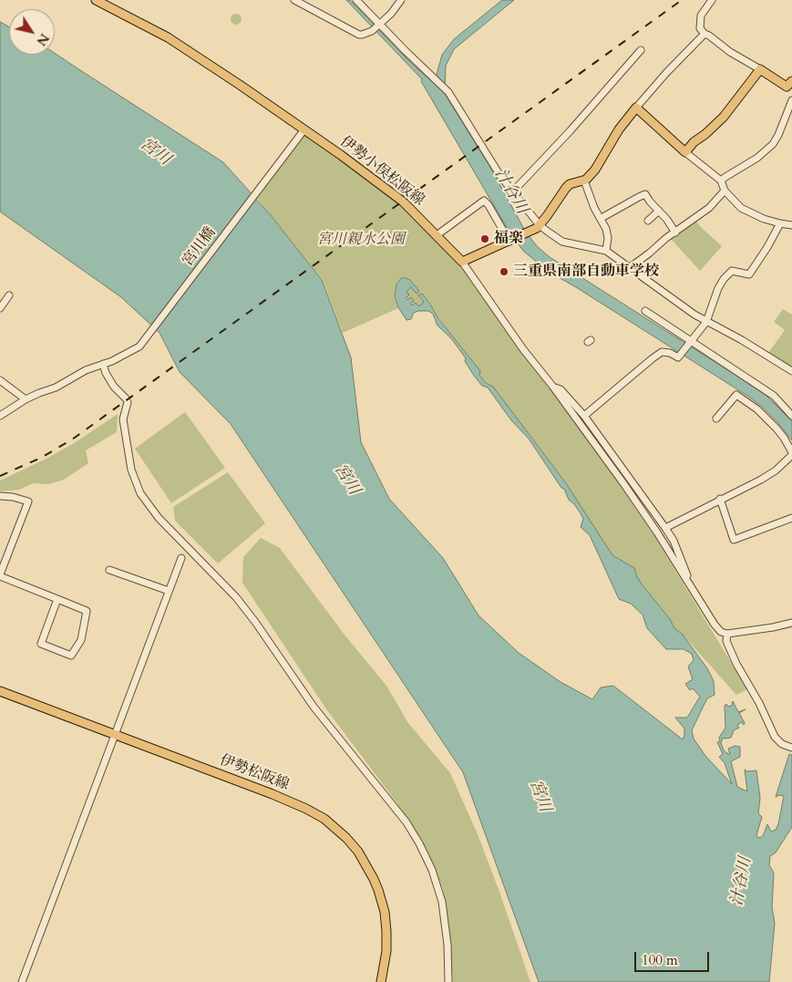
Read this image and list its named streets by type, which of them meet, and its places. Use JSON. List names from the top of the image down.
{
  "streets": {
    "main road": ["伊勢小俣松阪線", "伊勢松阪線"],
    "street": ["宮川橋"]
  },
  "crossings": [
    ["伊勢小俣松阪線", "宮川橋"]
  ],
  "water": ["宮川", "汁谷川"],
  "parks": ["宮川親水公園"],
  "places": ["福楽", "三重県南部自動車学校"],
  "scale_bar": "100 m",
  "north": "bottom right"
}
